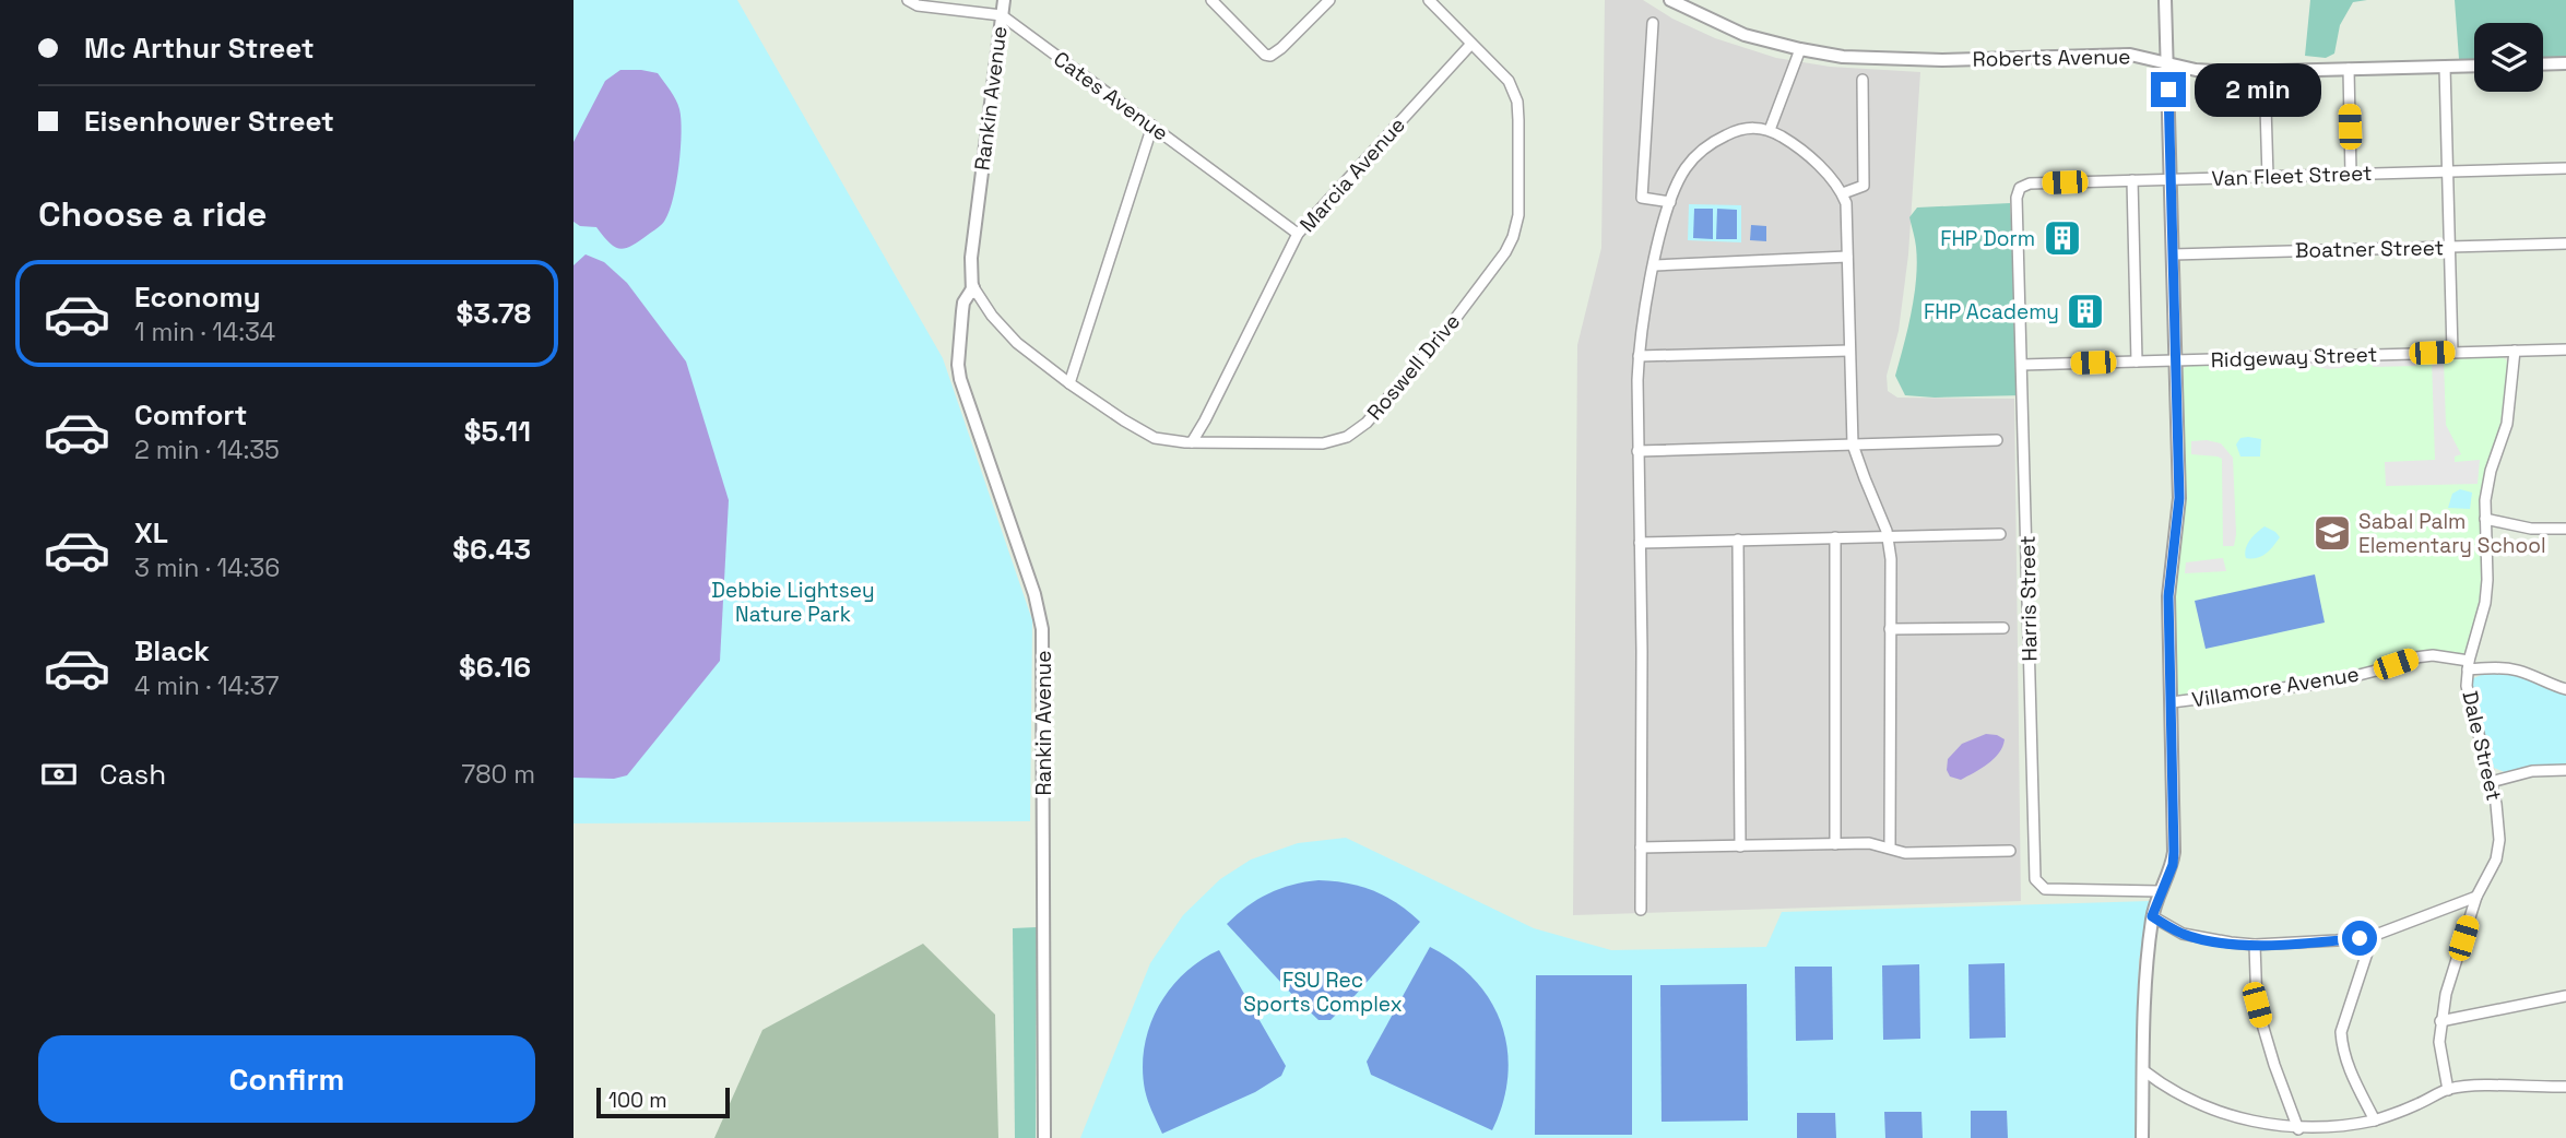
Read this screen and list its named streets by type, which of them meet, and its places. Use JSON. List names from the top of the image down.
{
  "streets": {
    "street": [
      "Roberts Avenue",
      "Cates Avenue",
      "Rankin Avenue",
      "Marcia Avenue",
      "Van Fleet Street",
      "Boatner Street",
      "Ridgeway Street",
      "Roswell Drive",
      "Harris Street",
      "Villamore Avenue",
      "Dale Street"
    ]
  },
  "crossings": [
    ["Cates Avenue", "Rankin Avenue"],
    ["Cates Avenue", "Marcia Avenue"],
    ["Rankin Avenue", "Roswell Drive"],
    ["Marcia Avenue", "Roswell Drive"],
    ["Van Fleet Street", "Harris Street"],
    ["Ridgeway Street", "Harris Street"],
    ["Ridgeway Street", "Dale Street"],
    ["Villamore Avenue", "Dale Street"]
  ],
  "parks": ["Debbie Lightsey Nature Park", "FSU Rec Sports Complex"],
  "places": {
    "building": ["FHP Dorm", "FHP Academy"],
    "school or university": ["Sabal Palm Elementary School"]
  },
  "scale_bar": "100 m",
  "page": {
    "banner": ["Mc Arthur Street", "Eisenhower Street"],
    "bubble": "2 min",
    "heading": "Choose a ride",
    "list": [
      {
        "name": "Economy",
        "note": "1 min · 14:34",
        "value": "$3.78"
      },
      {
        "name": "Comfort",
        "note": "2 min · 14:35",
        "value": "$5.11"
      },
      {
        "name": "XL",
        "note": "3 min · 14:36",
        "value": "$6.43"
      },
      {
        "name": "Black",
        "note": "4 min · 14:37",
        "value": "$6.16"
      }
    ],
    "pay": ["Cash", "780 m"],
    "buttons": "Confirm",
    "scale": "100 m"
  }
}
